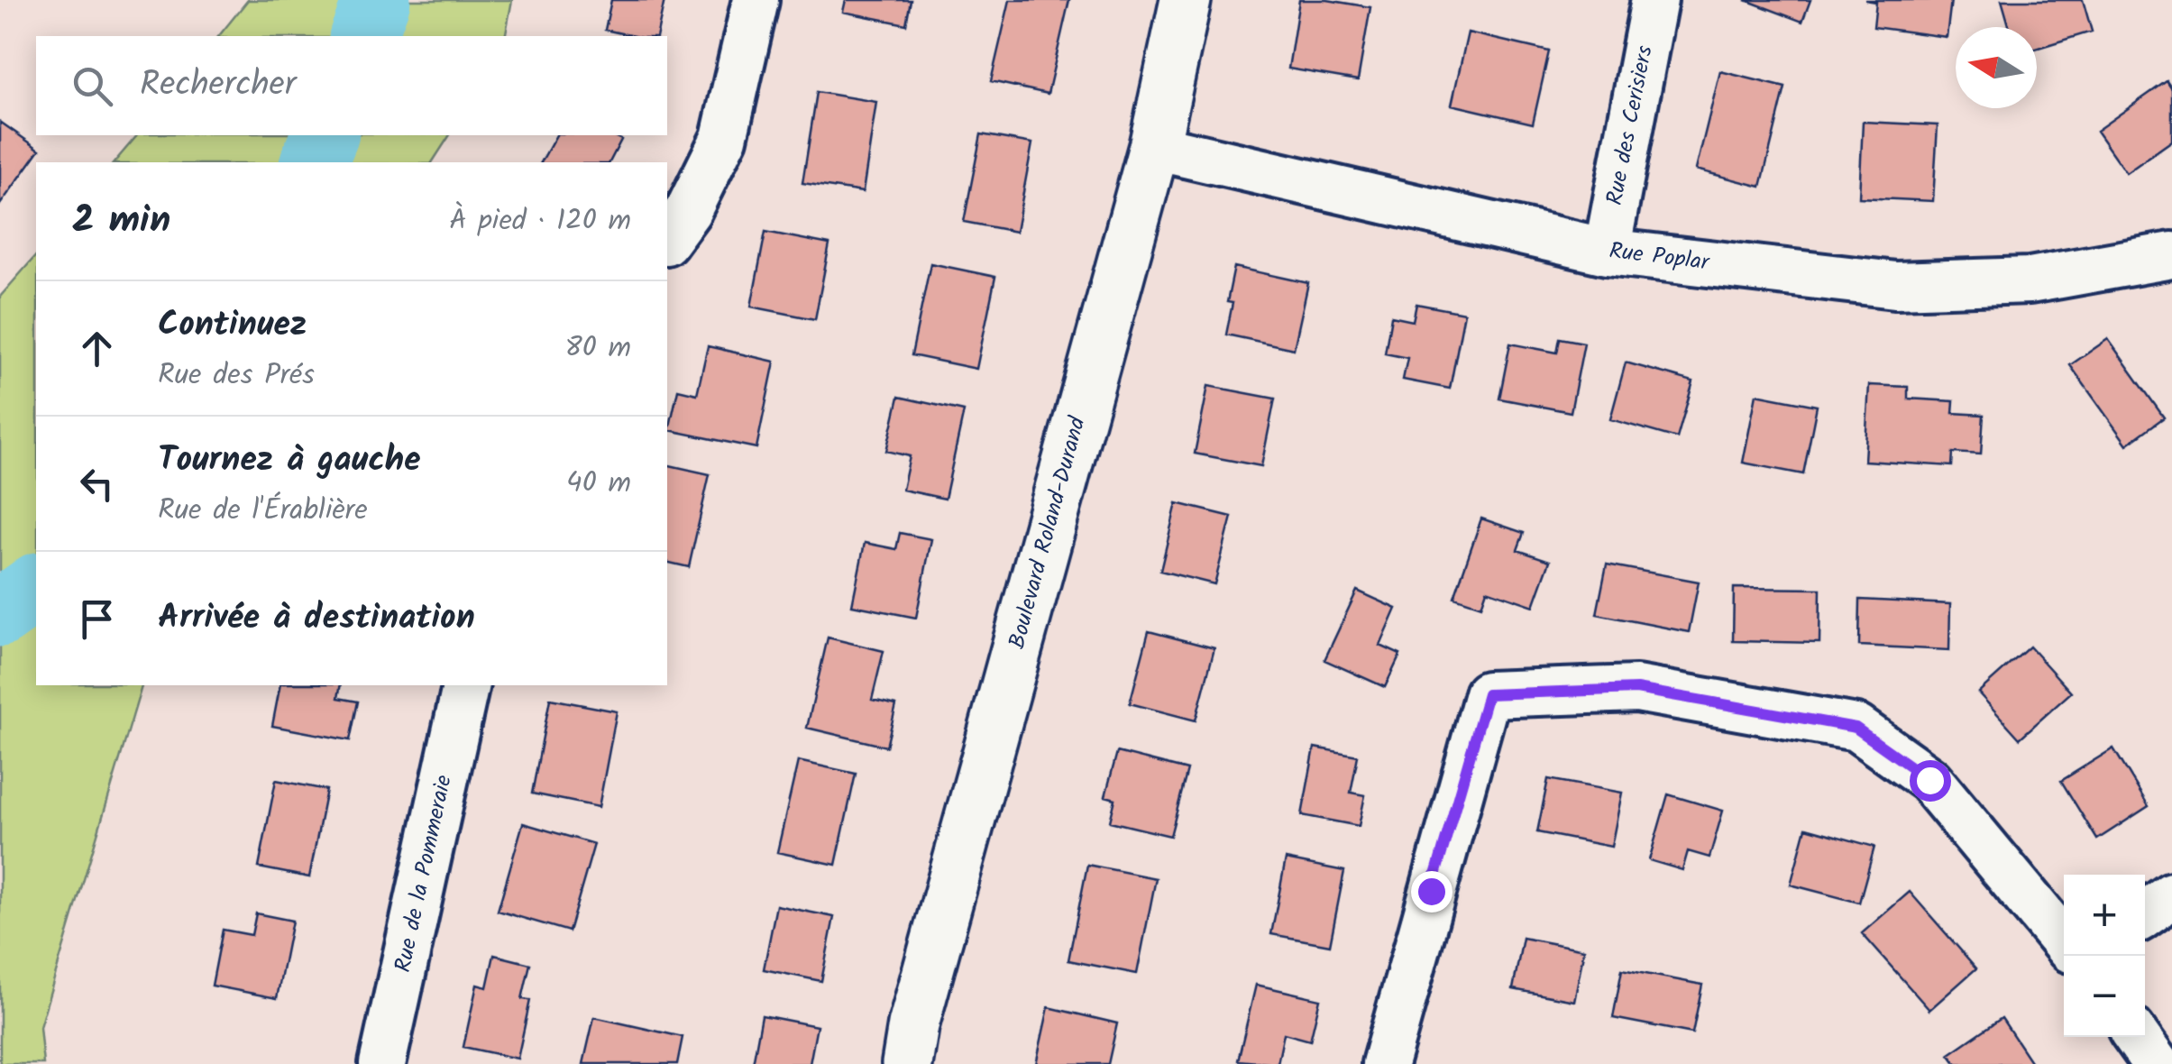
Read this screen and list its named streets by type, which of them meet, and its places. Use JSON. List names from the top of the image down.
{
  "streets": {
    "street": [
      "Rue des Cerisiers",
      "Rue Poplar",
      "Boulevard Roland-Durand",
      "Rue de la Pommeraie"
    ]
  },
  "crossings": [
    ["Rue des Cerisiers", "Rue Poplar"],
    ["Rue Poplar", "Boulevard Roland-Durand"]
  ],
  "north": "left",
  "page": {
    "search": "Rechercher",
    "heading": ["2 min", "À pied · 120 m"],
    "list": [
      ["Continuez", "Rue des Prés", "80 m"],
      ["Tournez à gauche", "Rue de l'Érablière", "40 m"],
      "Arrivée à destination"
    ],
    "map_buttons": ["+", "−"]
  }
}
